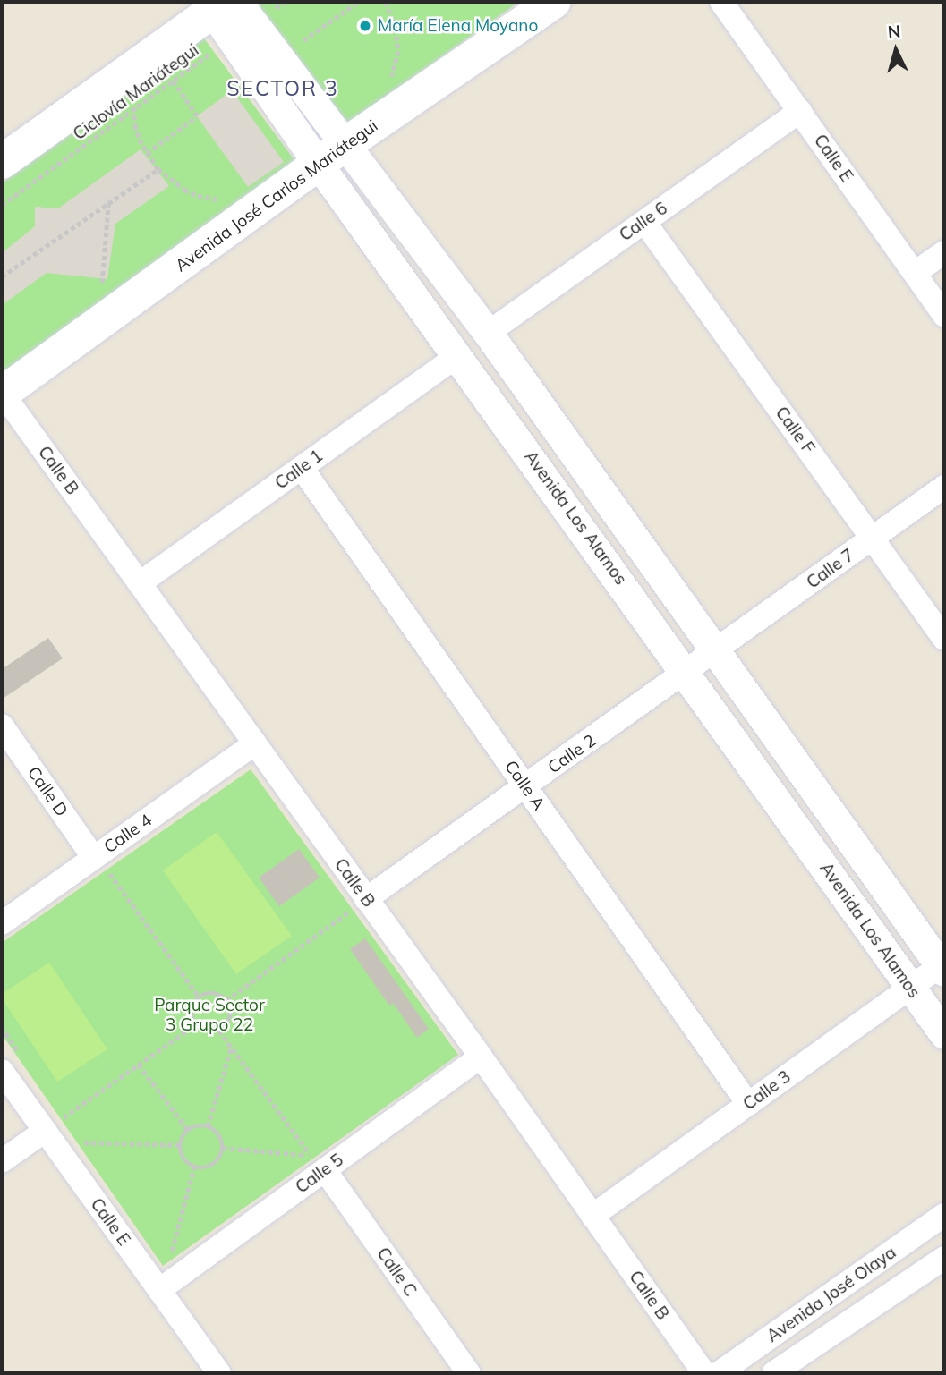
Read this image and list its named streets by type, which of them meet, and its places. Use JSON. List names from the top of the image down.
{
  "streets": {
    "main road": ["Avenida José Carlos Mariátegui"],
    "street": [
      "Calle E",
      "Calle 6",
      "Calle F",
      "Calle 1",
      "Calle B",
      "Avenida Los Alamos",
      "Calle 7",
      "Calle 2",
      "Calle A",
      "Calle D",
      "Calle 4",
      "Calle 3",
      "Calle 5",
      "Calle C",
      "Avenida José Olaya"
    ],
    "path": ["Ciclovía Mariátegui"]
  },
  "crossings": [
    ["Ciclovía Mariátegui", "Avenida Los Alamos"],
    ["Calle E", "Calle 6"],
    ["Calle E", "Calle 5"],
    ["Avenida José Carlos Mariátegui", "Calle B"],
    ["Avenida José Carlos Mariátegui", "Avenida Los Alamos"],
    ["Calle 6", "Calle F"],
    ["Calle 6", "Avenida Los Alamos"],
    ["Calle F", "Calle 7"],
    ["Calle 1", "Calle B"],
    ["Calle 1", "Avenida Los Alamos"],
    ["Calle 1", "Calle A"],
    ["Calle B", "Calle 2"],
    ["Calle B", "Calle 4"],
    ["Calle B", "Calle 3"],
    ["Calle B", "Calle 5"],
    ["Avenida Los Alamos", "Calle 7"],
    ["Avenida Los Alamos", "Calle 2"],
    ["Avenida Los Alamos", "Calle 3"],
    ["Calle 7", "Calle 2"],
    ["Calle 2", "Calle A"],
    ["Calle A", "Calle 3"],
    ["Calle D", "Calle 4"],
    ["Calle 5", "Calle C"]
  ],
  "districts": ["SECTOR 3"],
  "parks": ["Parque Sector 3 Grupo 22"],
  "places": ["María Elena Moyano"],
  "north": "top"
}
